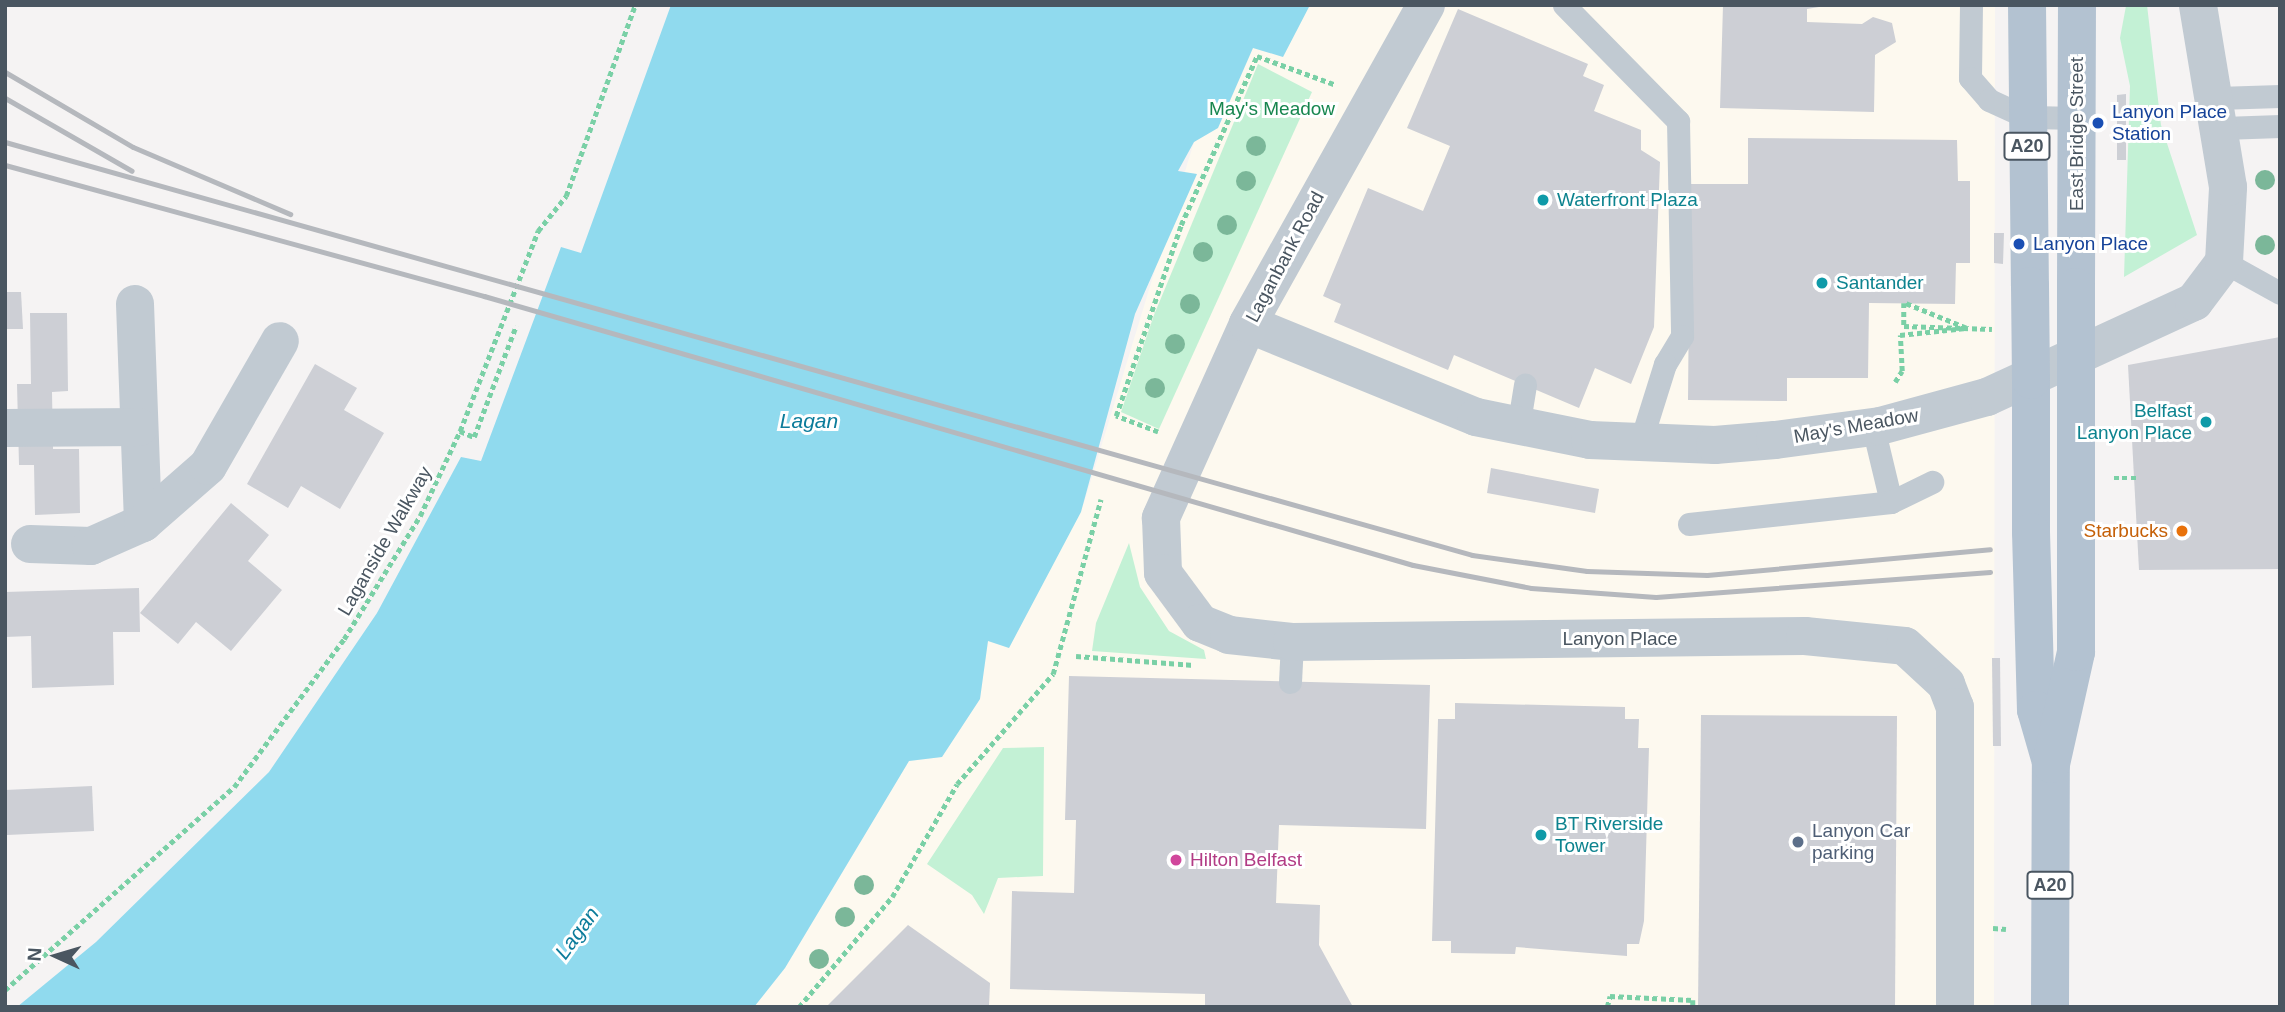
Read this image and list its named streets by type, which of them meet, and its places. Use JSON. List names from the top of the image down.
{
  "streets": {
    "main road": ["East Bridge Street", "A20"],
    "street": ["Laganbank Road", "May's Meadow", "Lanyon Place"],
    "path": ["Laganside Walkway"]
  },
  "crossings": [
    ["Laganbank Road", "May's Meadow"],
    ["Laganbank Road", "Lanyon Place"]
  ],
  "water": ["Lagan"],
  "parks": ["May's Meadow"],
  "places": [
    "Lanyon Place Station",
    "Waterfront Plaza",
    "Lanyon Place",
    "Santander",
    "Belfast Lanyon Place",
    "Starbucks",
    "BT Riverside Tower",
    "Lanyon Car parking",
    "Hilton Belfast"
  ],
  "north": "left"
}
